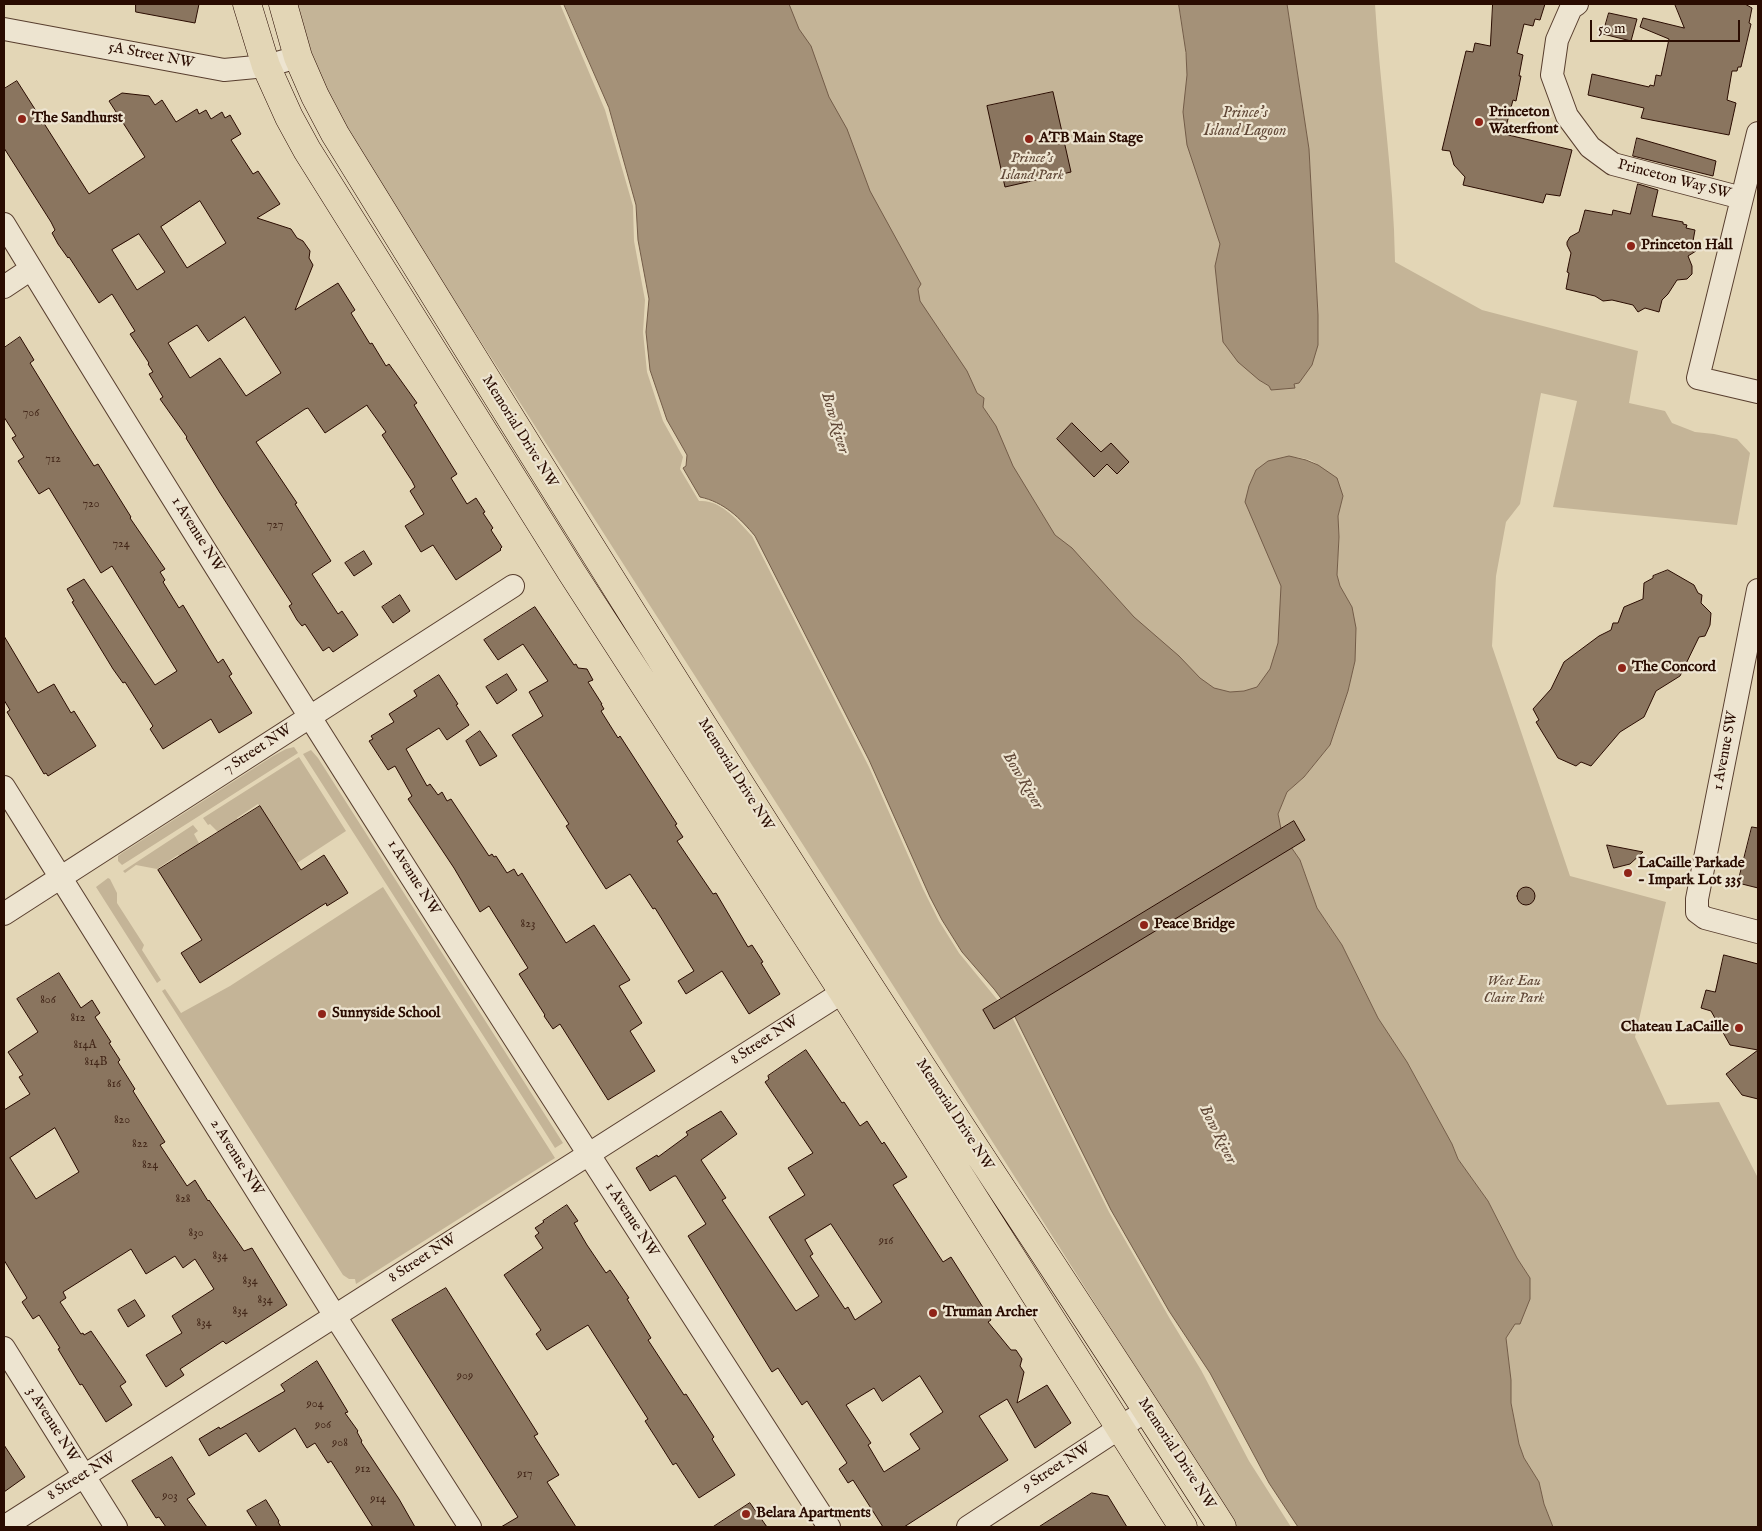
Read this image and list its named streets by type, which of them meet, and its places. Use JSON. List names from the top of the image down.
{
  "streets": {
    "main road": ["Memorial Drive NW"],
    "street": [
      "5A Street NW",
      "Princeton Way SW",
      "1 Avenue NW",
      "7 Street NW",
      "1 Avenue SW",
      "8 Street NW",
      "2 Avenue NW",
      "3 Avenue NW",
      "9 Street NW"
    ]
  },
  "crossings": [
    ["5A Street NW", "Memorial Drive NW"],
    ["Memorial Drive NW", "8 Street NW"],
    ["Memorial Drive NW", "9 Street NW"],
    ["1 Avenue NW", "7 Street NW"],
    ["1 Avenue NW", "8 Street NW"],
    ["7 Street NW", "2 Avenue NW"],
    ["8 Street NW", "2 Avenue NW"],
    ["8 Street NW", "3 Avenue NW"]
  ],
  "water": ["Prince's Island Lagoon", "Bow River"],
  "parks": ["Prince's Island Park", "West Eau Claire Park"],
  "places": [
    "The Sandhurst",
    "Princeton Waterfront",
    "ATB Main Stage",
    "Princeton Hall",
    "The Concord",
    "LaCaille Parkade - Impark Lot 335",
    "Peace Bridge",
    "Sunnyside School",
    "Chateau LaCaille",
    "Truman Archer",
    "Belara Apartments"
  ],
  "house_numbers": [
    "706",
    "712",
    "720",
    "727",
    "724",
    "823",
    "806",
    "812",
    "814A",
    "814B",
    "816",
    "820",
    "822",
    "824",
    "828",
    "830",
    "916",
    "834",
    "834",
    "834",
    "834",
    "834",
    "909",
    "904",
    "906",
    "908",
    "912",
    "917",
    "903",
    "914"
  ],
  "scale_bar": "50 m"
}
